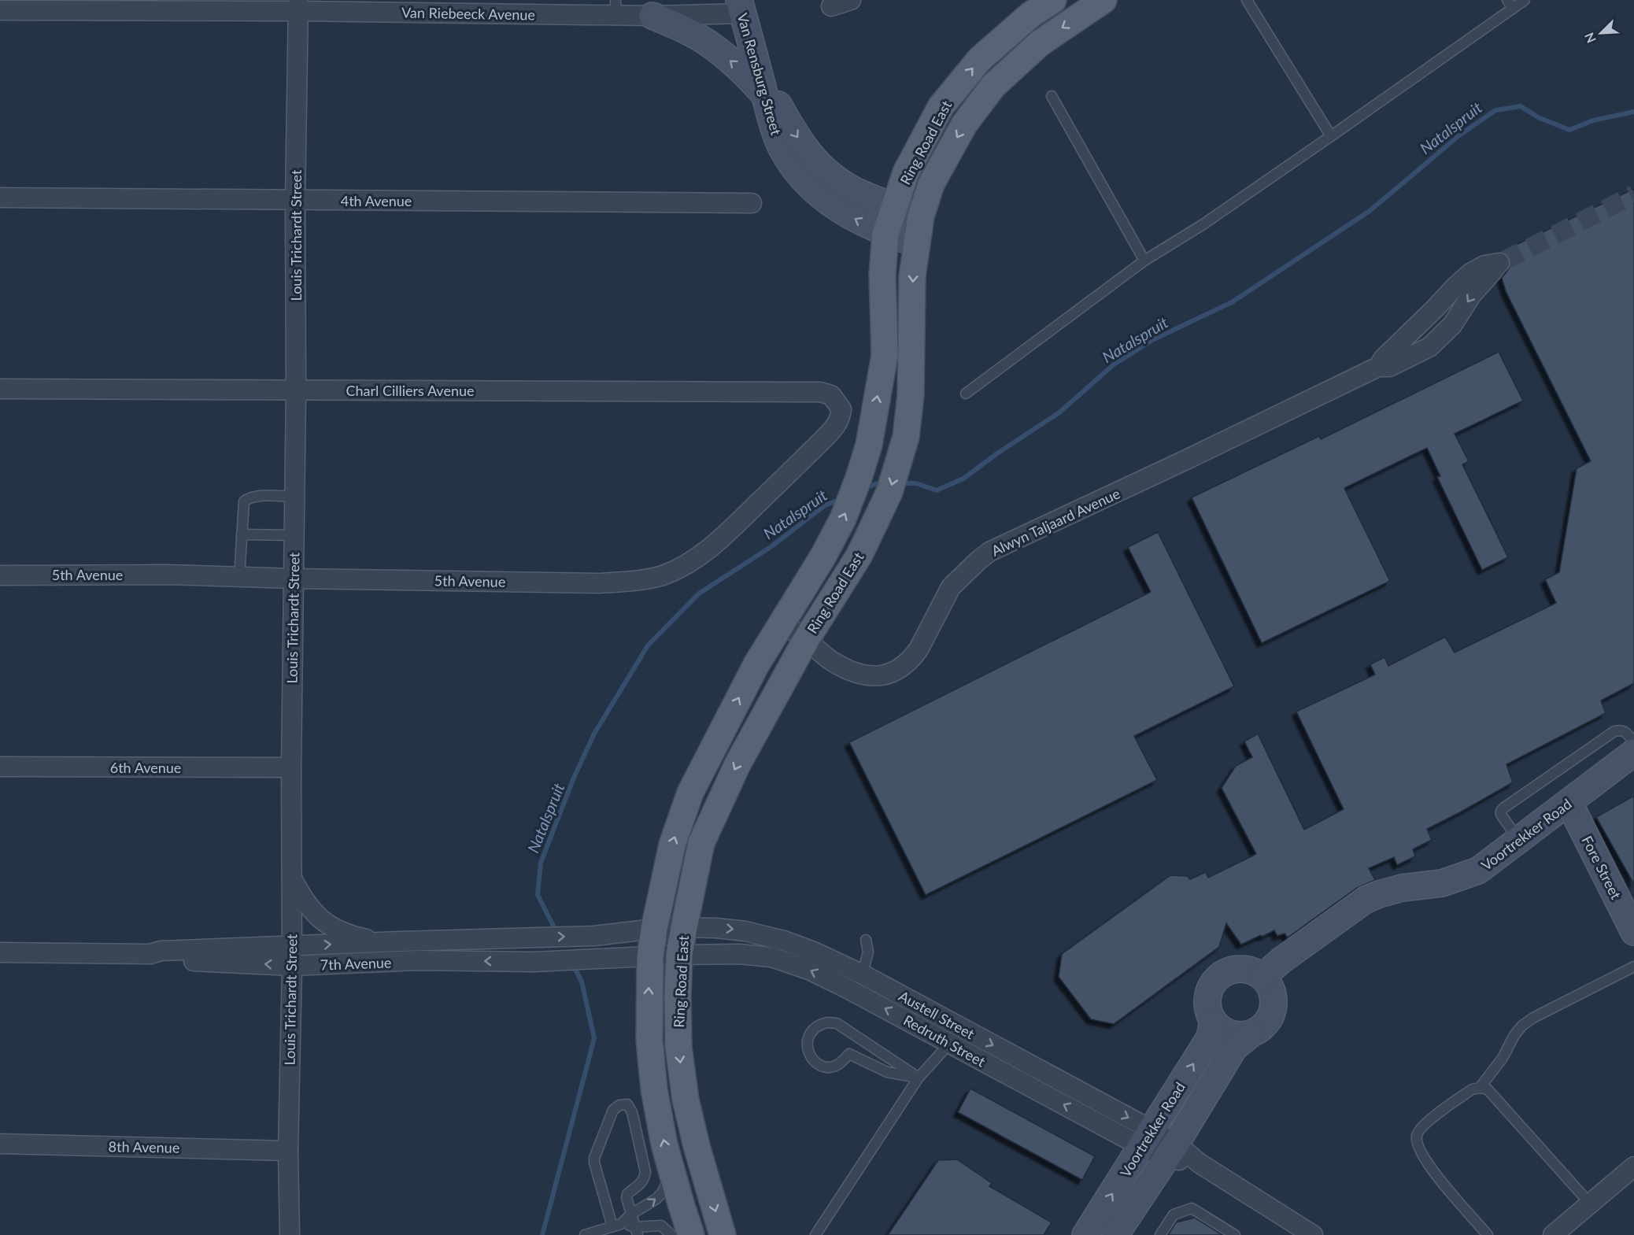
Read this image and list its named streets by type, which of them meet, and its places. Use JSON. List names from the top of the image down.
{
  "streets": {
    "main road": ["Ring Road East"],
    "street": [
      "Van Riebeeck Avenue",
      "Van Rensburg Street",
      "4th Avenue",
      "Louis Trichardt Street",
      "Charl Cilliers Avenue",
      "Alwyn Taljaard Avenue",
      "5th Avenue",
      "6th Avenue",
      "Voortrekker Road",
      "Fore Street",
      "7th Avenue",
      "Austell Street",
      "Redruth Street",
      "8th Avenue"
    ]
  },
  "crossings": [
    ["Van Riebeeck Avenue", "Van Rensburg Street"],
    ["Van Riebeeck Avenue", "Louis Trichardt Street"],
    ["Van Rensburg Street", "Ring Road East"],
    ["Ring Road East", "Alwyn Taljaard Avenue"],
    ["Ring Road East", "Austell Street"],
    ["Ring Road East", "Redruth Street"],
    ["4th Avenue", "Louis Trichardt Street"],
    ["Louis Trichardt Street", "Charl Cilliers Avenue"],
    ["Louis Trichardt Street", "5th Avenue"],
    ["Louis Trichardt Street", "6th Avenue"],
    ["Louis Trichardt Street", "7th Avenue"],
    ["Louis Trichardt Street", "8th Avenue"],
    ["Charl Cilliers Avenue", "5th Avenue"],
    ["Voortrekker Road", "Fore Street"],
    ["Voortrekker Road", "Redruth Street"],
    ["7th Avenue", "Austell Street"],
    ["7th Avenue", "Redruth Street"],
    ["Austell Street", "Redruth Street"]
  ],
  "one_way": ["Austell Street", "Redruth Street"],
  "water": ["Natalspruit"],
  "north": "bottom left"
}
